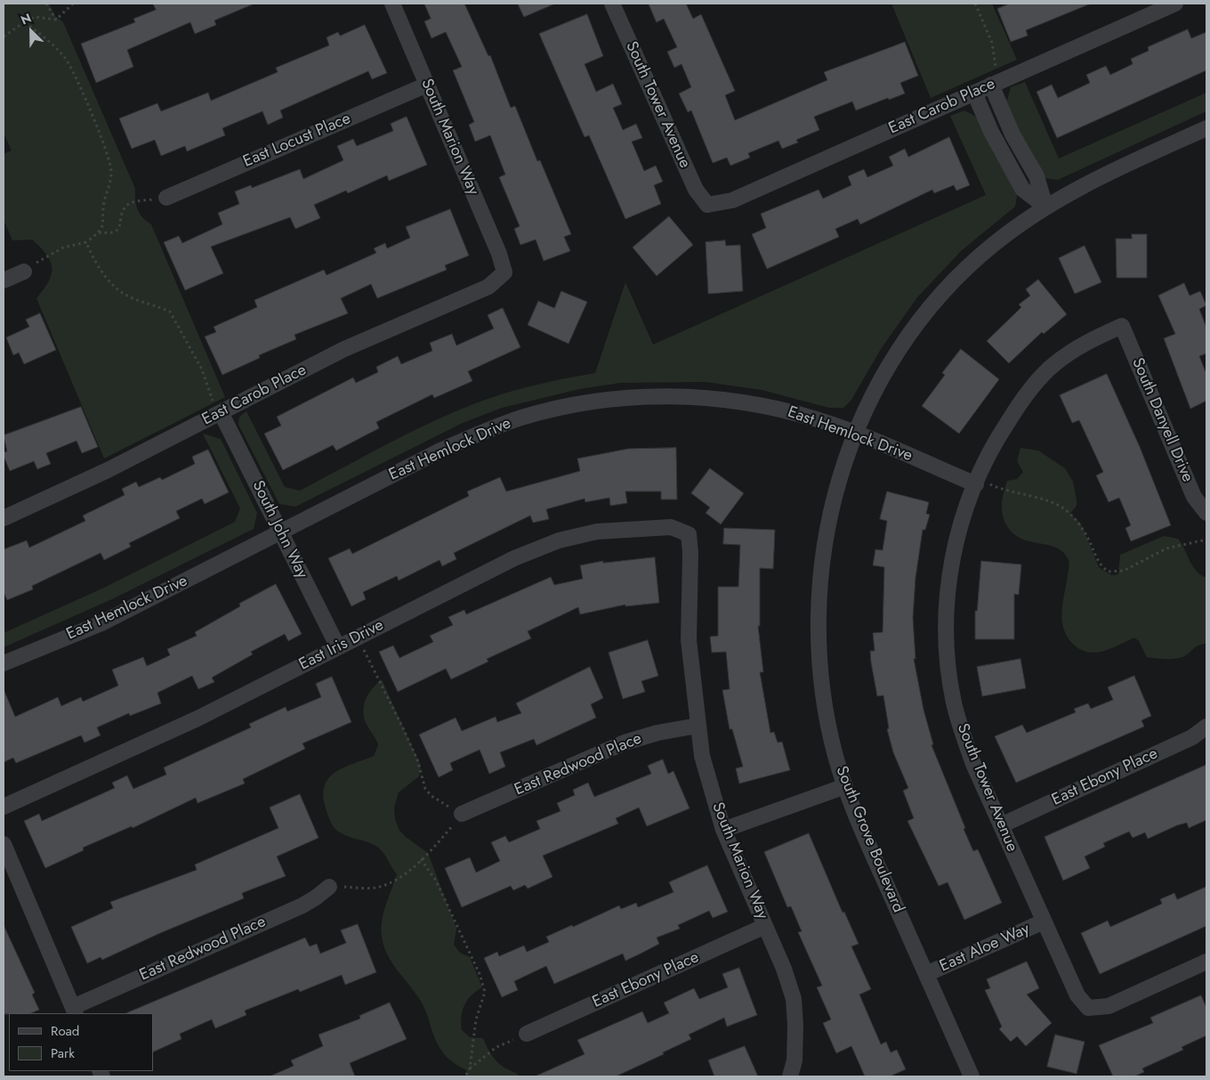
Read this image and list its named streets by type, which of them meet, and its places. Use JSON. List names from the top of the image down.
{
  "streets": {
    "street": [
      "South Tower Avenue",
      "East Carob Place",
      "South Marion Way",
      "East Locust Place",
      "South Danyell Drive",
      "East Hemlock Drive",
      "South John Way",
      "East Iris Drive",
      "East Redwood Place",
      "East Ebony Place",
      "South Grove Boulevard",
      "East Aloe Way"
    ]
  },
  "crossings": [
    ["South Tower Avenue", "East Carob Place"],
    ["South Tower Avenue", "South Danyell Drive"],
    ["South Tower Avenue", "East Hemlock Drive"],
    ["South Tower Avenue", "East Ebony Place"],
    ["South Tower Avenue", "East Aloe Way"],
    ["East Carob Place", "South Marion Way"],
    ["East Carob Place", "South John Way"],
    ["South Marion Way", "East Locust Place"],
    ["South Marion Way", "East Iris Drive"],
    ["South Marion Way", "East Redwood Place"],
    ["South Marion Way", "East Ebony Place"],
    ["East Hemlock Drive", "South John Way"],
    ["East Hemlock Drive", "South Grove Boulevard"],
    ["South John Way", "East Iris Drive"],
    ["South Grove Boulevard", "East Aloe Way"]
  ],
  "legend": ["Road", "Park"],
  "north": "top left"
}
